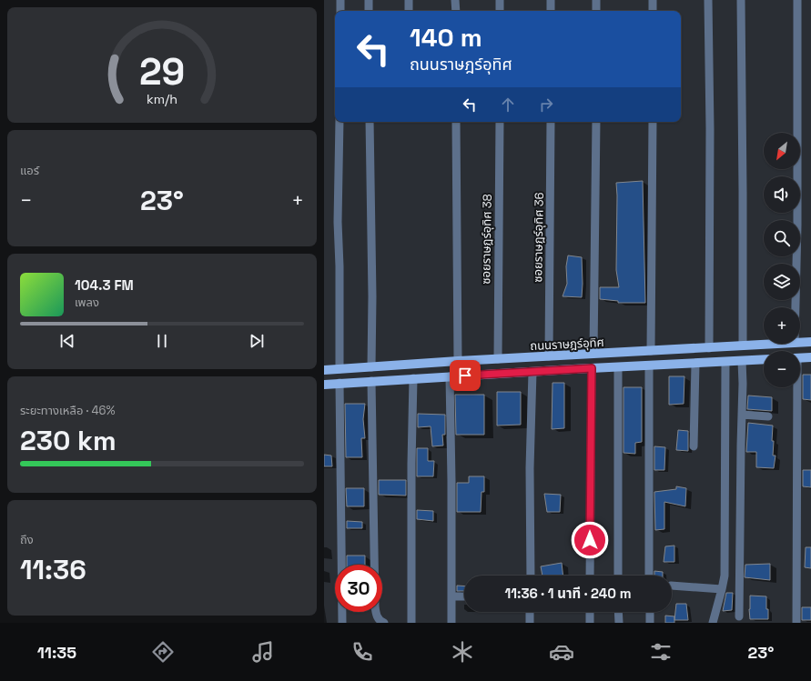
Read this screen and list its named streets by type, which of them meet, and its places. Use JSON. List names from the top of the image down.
{
  "streets": {
    "main road": ["ถนนราษฎร์อุทิศ"],
    "street": ["ซอยราษฎร์อุทิศ 36", "ซอยราษฎร์อุทิศ 38"]
  },
  "crossings": [
    ["ซอยราษฎร์อุทิศ 36", "ถนนราษฎร์อุทิศ"],
    ["ซอยราษฎร์อุทิศ 38", "ถนนราษฎร์อุทิศ"]
  ],
  "north": "bottom left",
  "page": {
    "turn": ["140 m", "ถนนราษฎร์อุทิศ"],
    "tile": [
      "แอร์",
      ["ระยะทางเหลือ · 46%", "230 km"],
      ["ถึง", "11:36"]
    ],
    "map_buttons": ["+", "−"],
    "heat": ["−", "23°", "+"],
    "song": ["104.3 FM", "เพลง"],
    "limit": "30",
    "trip": "11:36 · 1 นาที · 240 m",
    "tabs": ["11:35", "23°"],
    "gauge": ["29", "km/h"]
  }
}
